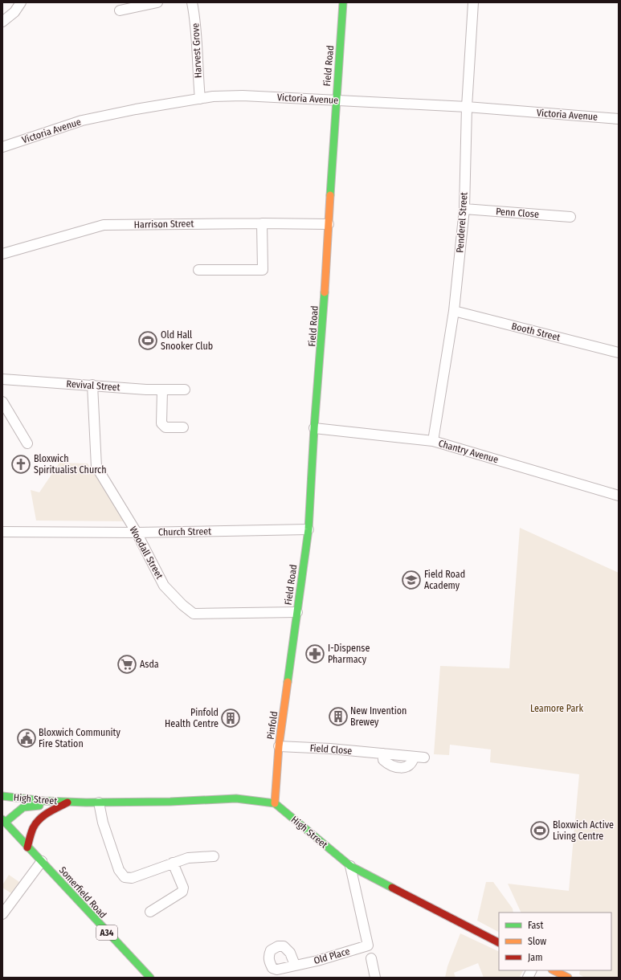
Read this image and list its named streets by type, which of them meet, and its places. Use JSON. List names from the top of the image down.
{
  "streets": {
    "main road": [
      "Field Road",
      "Pinfold",
      "High Street",
      "Somerfield Road",
      "A34"
    ],
    "street": [
      "Harvest Grove",
      "Victoria Avenue",
      "Penn Close",
      "Penderel Street",
      "Harrison Street",
      "Booth Street",
      "Revival Street",
      "Chantry Avenue",
      "Church Street",
      "Woodall Street",
      "Field Close",
      "Old Place"
    ]
  },
  "crossings": [
    ["Harvest Grove", "Victoria Avenue"],
    ["Field Road", "Victoria Avenue"],
    ["Field Road", "Harrison Street"],
    ["Field Road", "Chantry Avenue"],
    ["Field Road", "Church Street"],
    ["Field Road", "Woodall Street"],
    ["Field Road", "Pinfold"],
    ["Victoria Avenue", "Penderel Street"],
    ["Penn Close", "Penderel Street"],
    ["Penderel Street", "Booth Street"],
    ["Penderel Street", "Chantry Avenue"],
    ["Revival Street", "Woodall Street"],
    ["Church Street", "Woodall Street"],
    ["Pinfold", "Field Close"],
    ["Pinfold", "High Street"],
    ["High Street", "Somerfield Road"],
    ["High Street", "Old Place"]
  ],
  "parks": ["Leamore Park"],
  "places": {
    "sports": ["Old Hall Snooker Club", "Bloxwich Active Living Centre"],
    "church": ["Bloxwich Spiritualist Church"],
    "school or university": ["Field Road Academy"],
    "pharmacy": ["I-Dispense Pharmacy"],
    "supermarket": ["Asda"],
    "building": ["New Invention Brewey", "Pinfold Health Centre"],
    "public building": ["Bloxwich Community Fire Station"]
  },
  "legend": ["Fast", "Slow", "Jam"]
}
